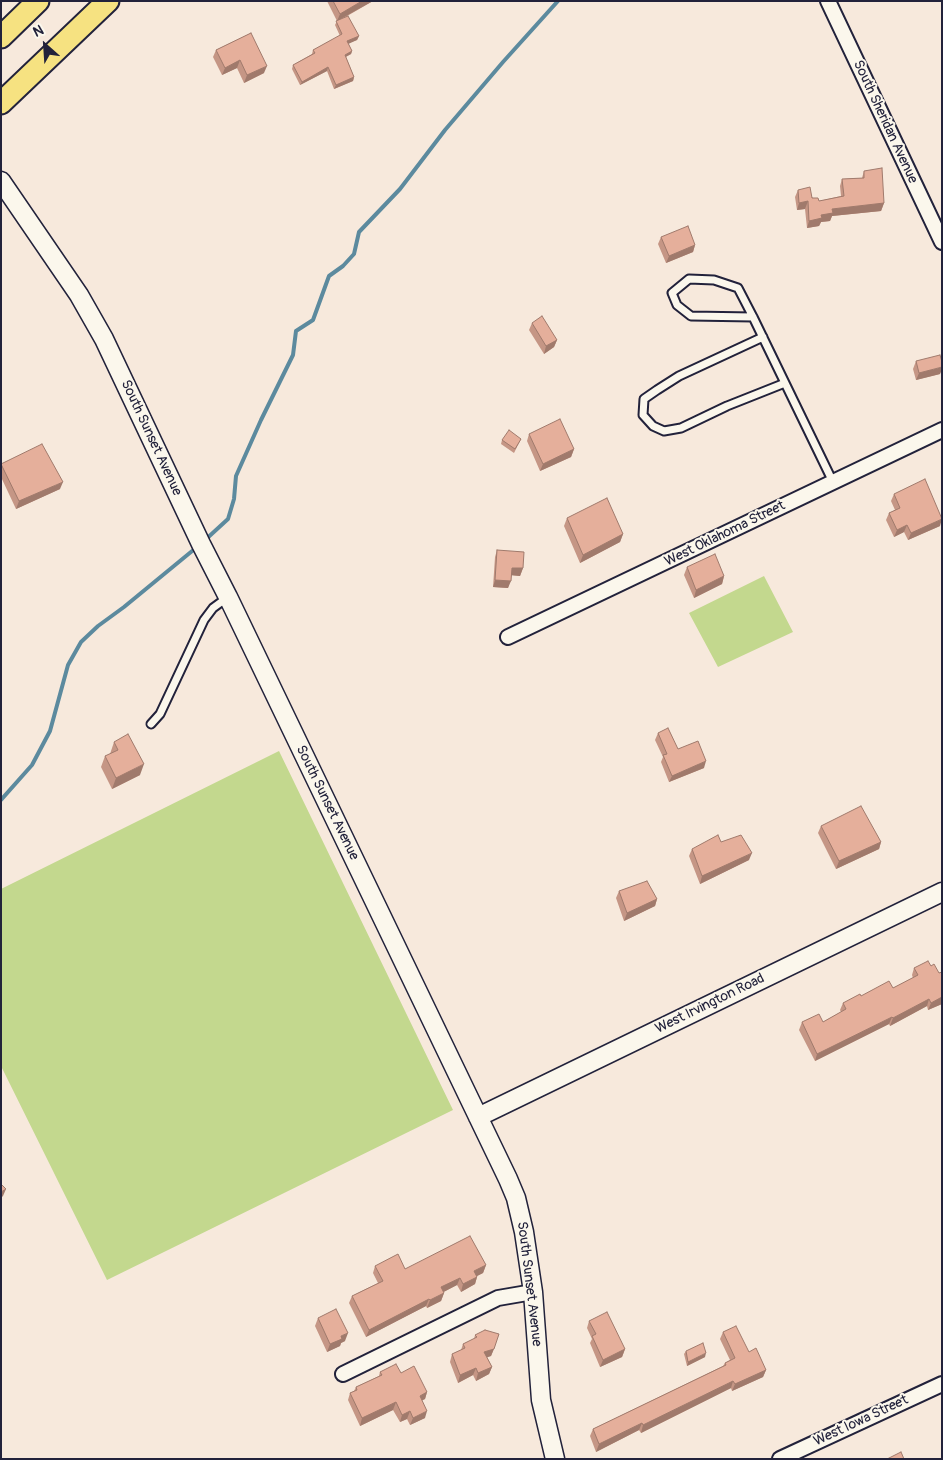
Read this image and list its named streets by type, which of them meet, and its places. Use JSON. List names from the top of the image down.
{
  "streets": {
    "street": [
      "South Sheridan Avenue",
      "South Sunset Avenue",
      "West Oklahoma Street",
      "West Irvington Road",
      "West Iowa Street"
    ]
  },
  "crossings": [
    ["South Sunset Avenue", "West Irvington Road"]
  ],
  "north": "top left"
}
